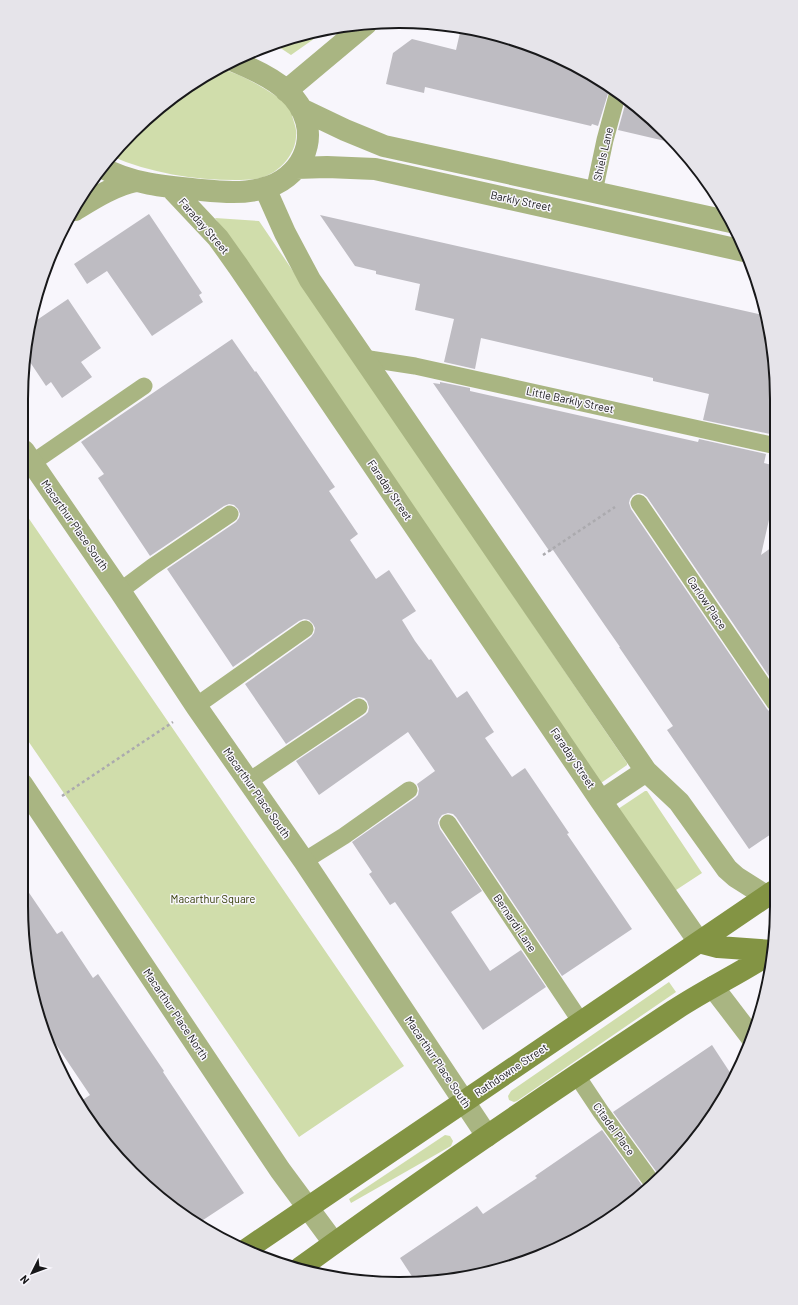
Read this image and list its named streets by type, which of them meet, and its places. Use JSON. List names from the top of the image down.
{
  "streets": {
    "main road": ["Rathdowne Street"],
    "street": [
      "Shiels Lane",
      "Barkly Street",
      "Faraday Street",
      "Macarthur Place South",
      "Macarthur Place North"
    ],
    "lane": [
      "Little Barkly Street",
      "Carlow Place",
      "Bernardi Lane",
      "Citadel Place"
    ]
  },
  "crossings": [
    ["Shiels Lane", "Barkly Street"],
    ["Faraday Street", "Rathdowne Street"],
    ["Macarthur Place South", "Rathdowne Street"],
    ["Bernardi Lane", "Rathdowne Street"],
    ["Macarthur Place North", "Rathdowne Street"]
  ],
  "parks": ["Macarthur Square"],
  "north": "bottom left"
}
